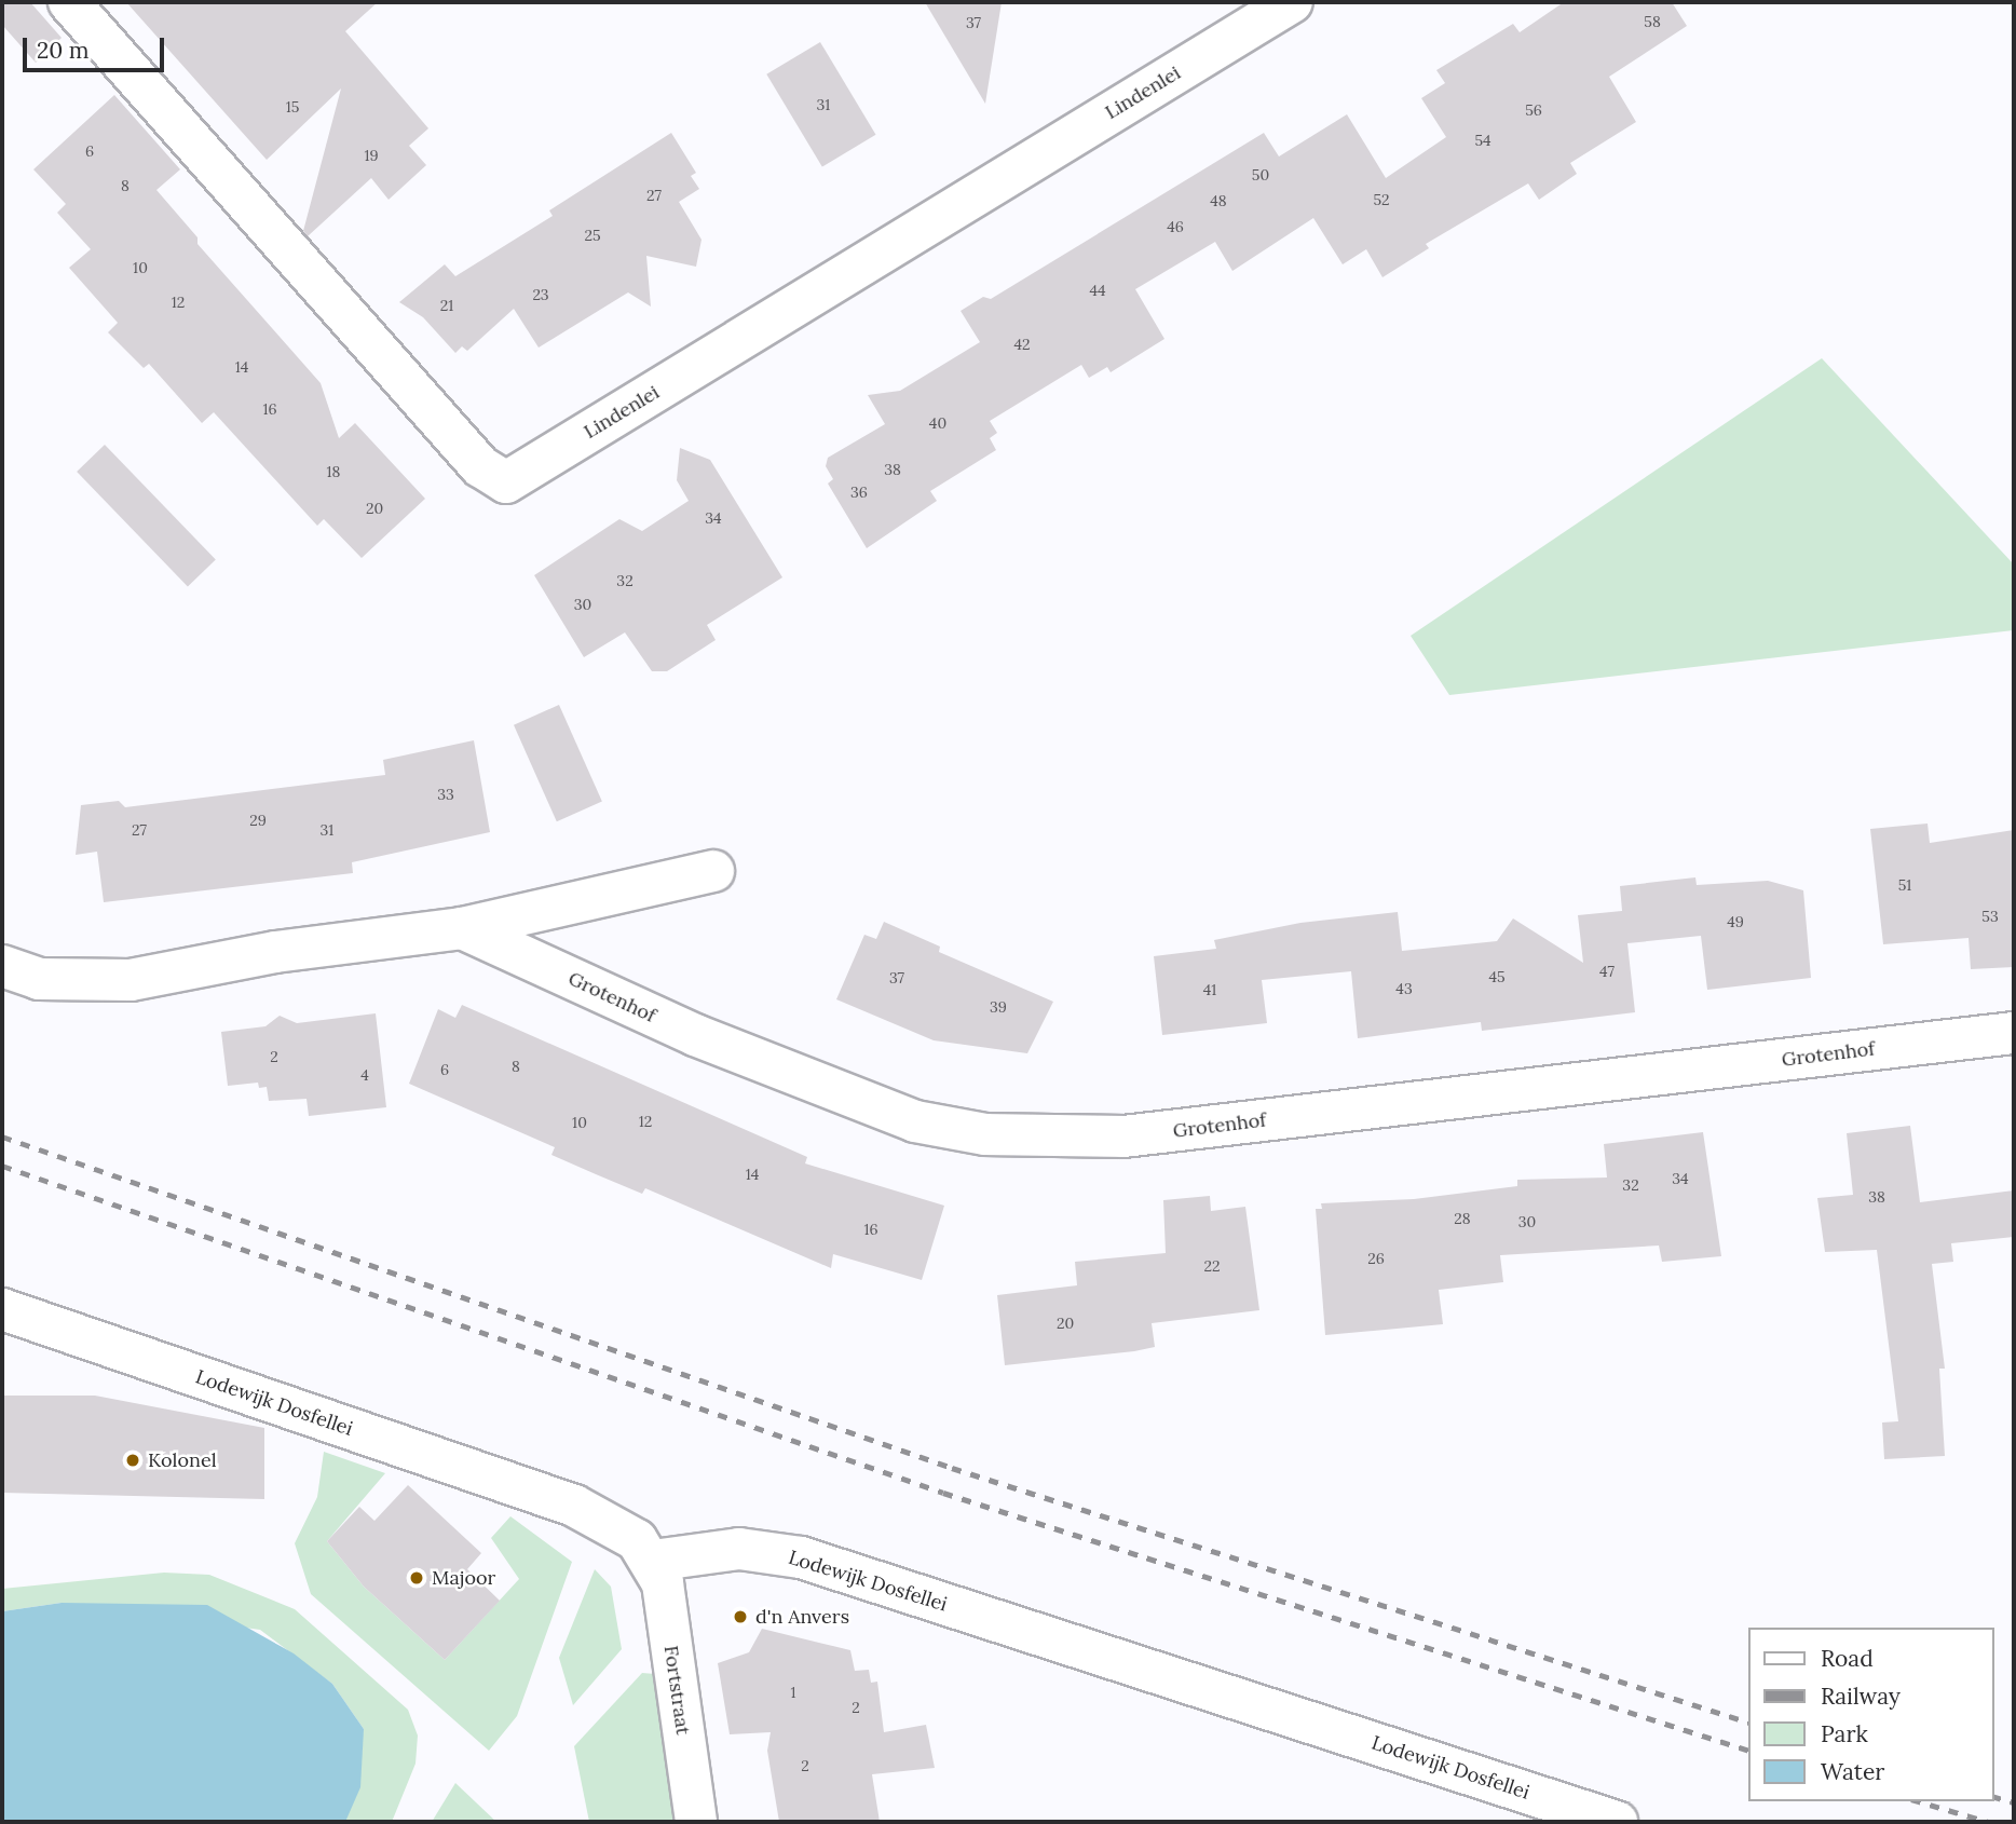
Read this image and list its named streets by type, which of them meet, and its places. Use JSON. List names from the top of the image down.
{
  "streets": {
    "street": [
      "Lindenlei",
      "Grotenhof",
      "Lodewijk Dosfellei",
      "Fortstraat"
    ]
  },
  "crossings": [
    ["Lodewijk Dosfellei", "Fortstraat"]
  ],
  "places": ["Kolonel", "Majoor", "d'n Anvers"],
  "house_numbers": [
    "58",
    "37",
    "31",
    "15",
    "56",
    "54",
    "6",
    "19",
    "50",
    "8",
    "27",
    "52",
    "48",
    "46",
    "25",
    "10",
    "44",
    "23",
    "12",
    "21",
    "42",
    "14",
    "16",
    "40",
    "38",
    "18",
    "36",
    "20",
    "34",
    "32",
    "30",
    "33",
    "29",
    "27",
    "31",
    "51",
    "53",
    "49",
    "47",
    "45",
    "37",
    "43",
    "41",
    "39",
    "2",
    "8",
    "6",
    "4",
    "12",
    "10",
    "14",
    "34",
    "32",
    "38",
    "28",
    "30",
    "16",
    "26",
    "22",
    "20",
    "1",
    "2",
    "2"
  ],
  "legend": [
    "Road",
    "Railway",
    "Park",
    "Water"
  ],
  "scale_bar": "20 m"
}
